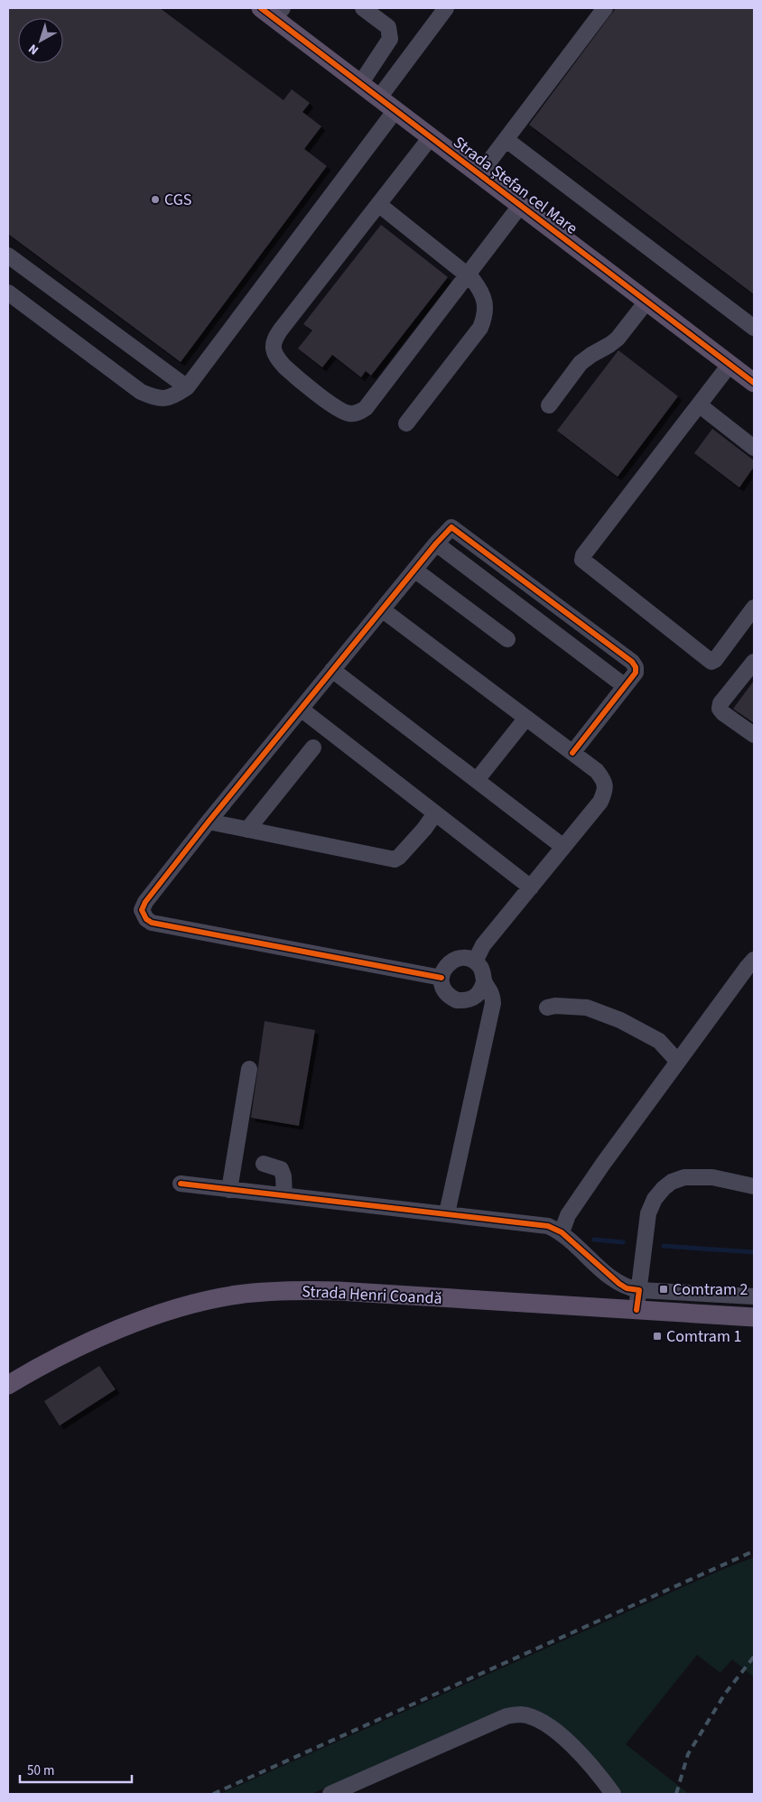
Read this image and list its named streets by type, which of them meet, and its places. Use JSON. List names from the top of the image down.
{
  "streets": {
    "main road": ["Strada Ștefan cel Mare", "Strada Henri Coandă"]
  },
  "places": {
    "other": ["CGS"],
    "transit": ["Comtram 2", "Comtram 1"]
  },
  "scale_bar": "50 m",
  "north": "bottom left"
}
